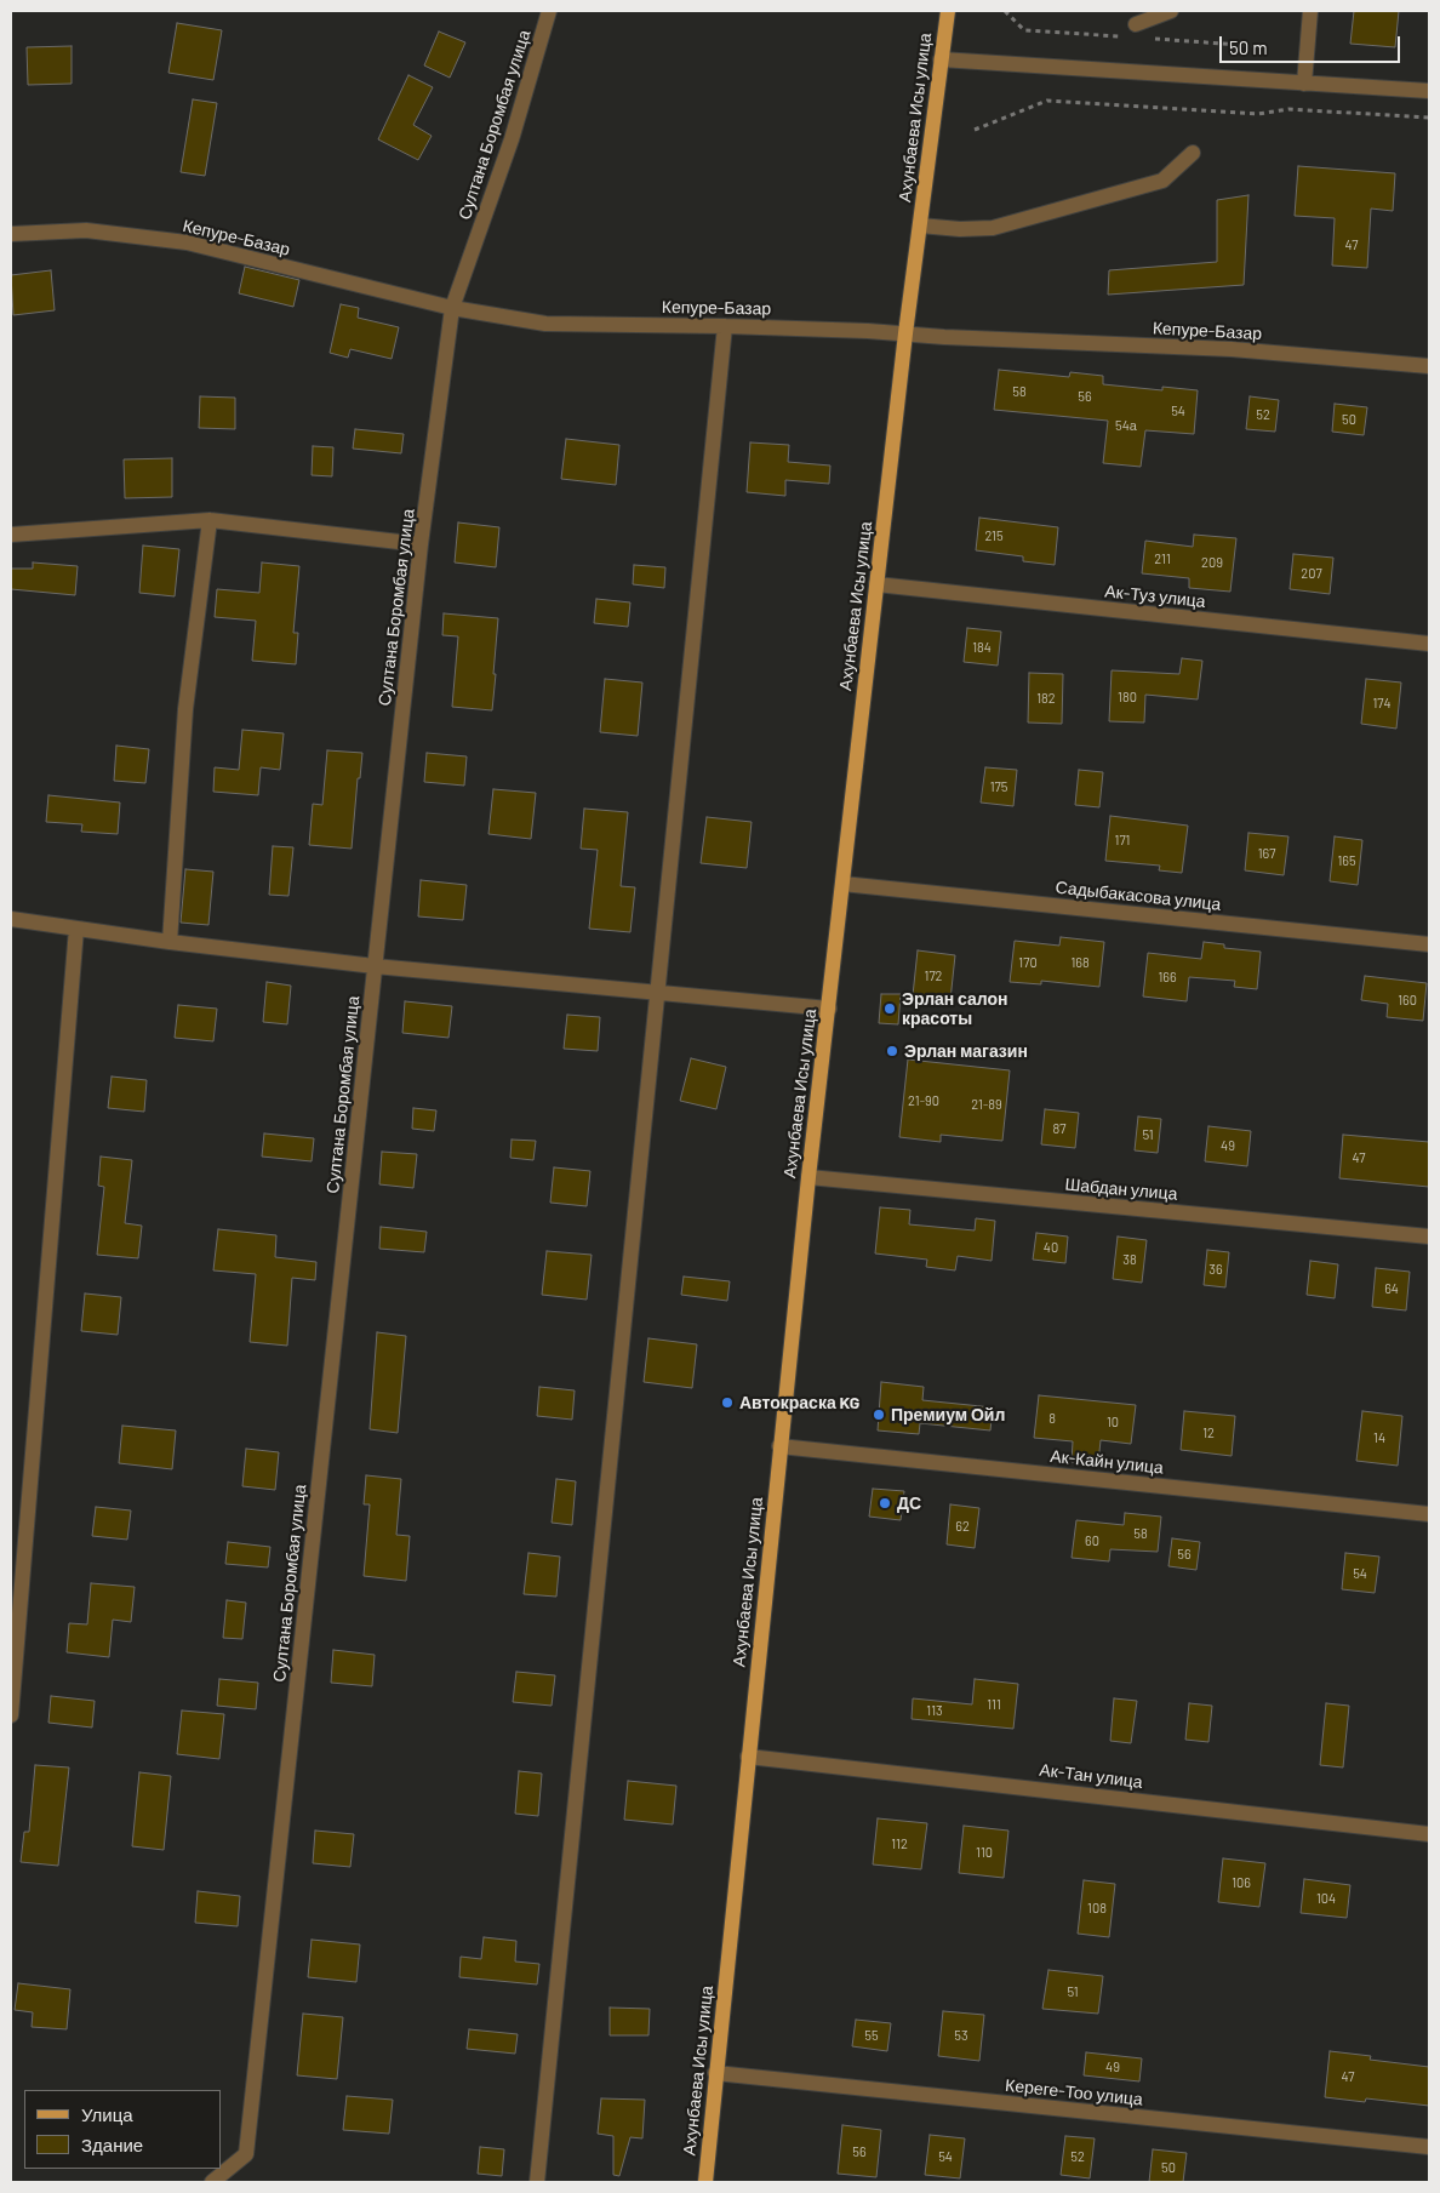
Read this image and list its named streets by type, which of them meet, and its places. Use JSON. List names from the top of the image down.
{
  "streets": {
    "main road": ["Ахунбаева Исы улица"],
    "street": [
      "Султана Боромбая улица",
      "Кепуре-Базар",
      "Ак-Туз улица",
      "Садыбакасова улица",
      "Шабдан улица",
      "Ак-Кайн улица",
      "Ак-Тан улица",
      "Кереге-Тоо улица"
    ]
  },
  "crossings": [
    ["Ахунбаева Исы улица", "Кепуре-Базар"],
    ["Ахунбаева Исы улица", "Ак-Туз улица"],
    ["Ахунбаева Исы улица", "Садыбакасова улица"],
    ["Ахунбаева Исы улица", "Шабдан улица"],
    ["Ахунбаева Исы улица", "Ак-Кайн улица"],
    ["Ахунбаева Исы улица", "Ак-Тан улица"],
    ["Ахунбаева Исы улица", "Кереге-Тоо улица"],
    ["Султана Боромбая улица", "Кепуре-Базар"]
  ],
  "places": [
    "Эрлан салон красоты",
    "Эрлан магазин",
    "Автокраска KG",
    "Премиум Ойл",
    "ДС"
  ],
  "house_numbers": [
    "47",
    "58",
    "56",
    "54",
    "52",
    "50",
    "54а",
    "215",
    "211",
    "209",
    "207",
    "184",
    "180",
    "182",
    "174",
    "175",
    "171",
    "167",
    "165",
    "170",
    "168",
    "172",
    "166",
    "160",
    "21-90",
    "21-89",
    "87",
    "51",
    "49",
    "47",
    "40",
    "38",
    "36",
    "64",
    "8",
    "10",
    "12",
    "14",
    "62",
    "58",
    "60",
    "56",
    "54",
    "111",
    "113",
    "112",
    "110",
    "106",
    "104",
    "108",
    "51",
    "55",
    "53",
    "49",
    "47",
    "56",
    "54",
    "52",
    "50"
  ],
  "legend": ["Улица", "Здание"],
  "scale_bar": "50 m"
}
